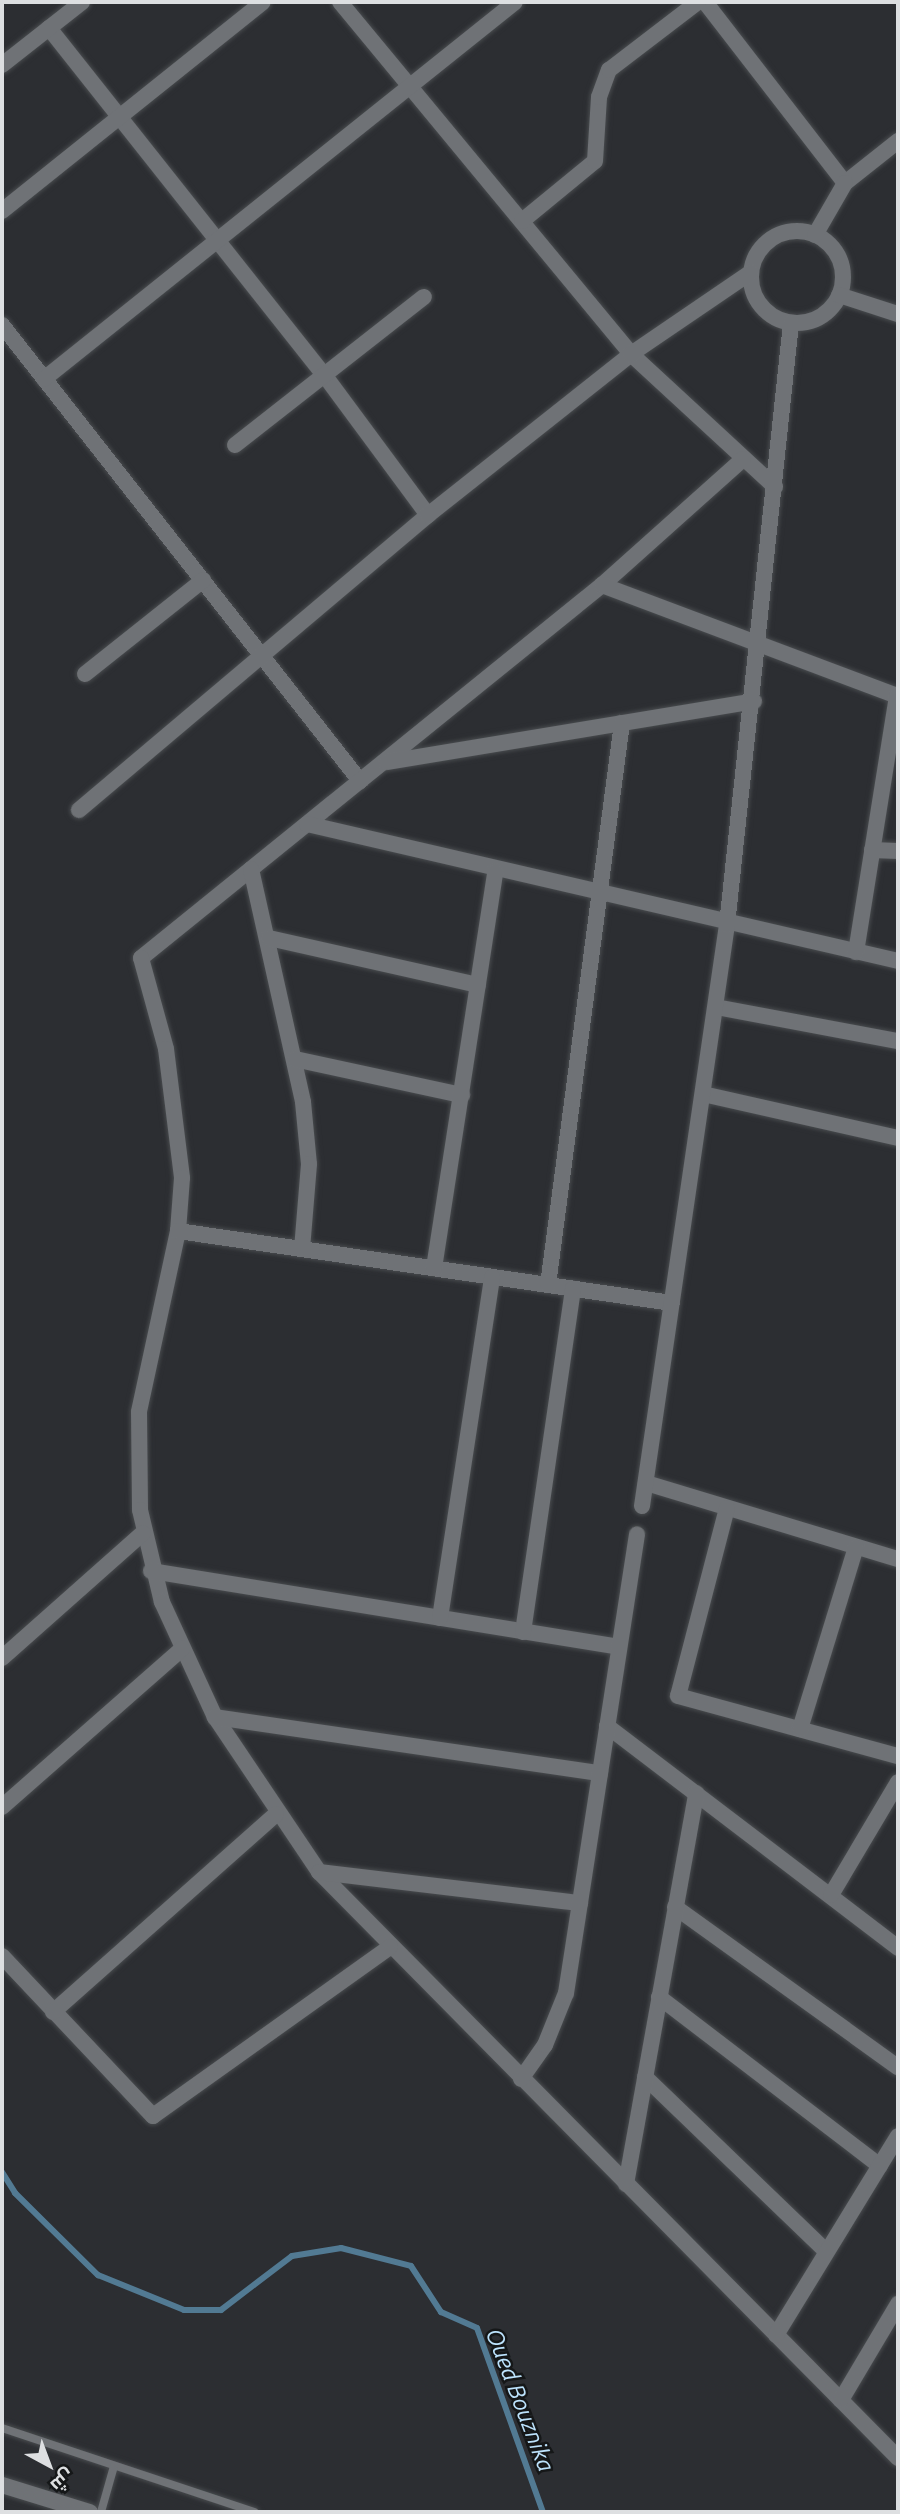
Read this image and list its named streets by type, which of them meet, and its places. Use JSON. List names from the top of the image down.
{
  "water": ["Oued Bouznika"],
  "north": "bottom right"
}
